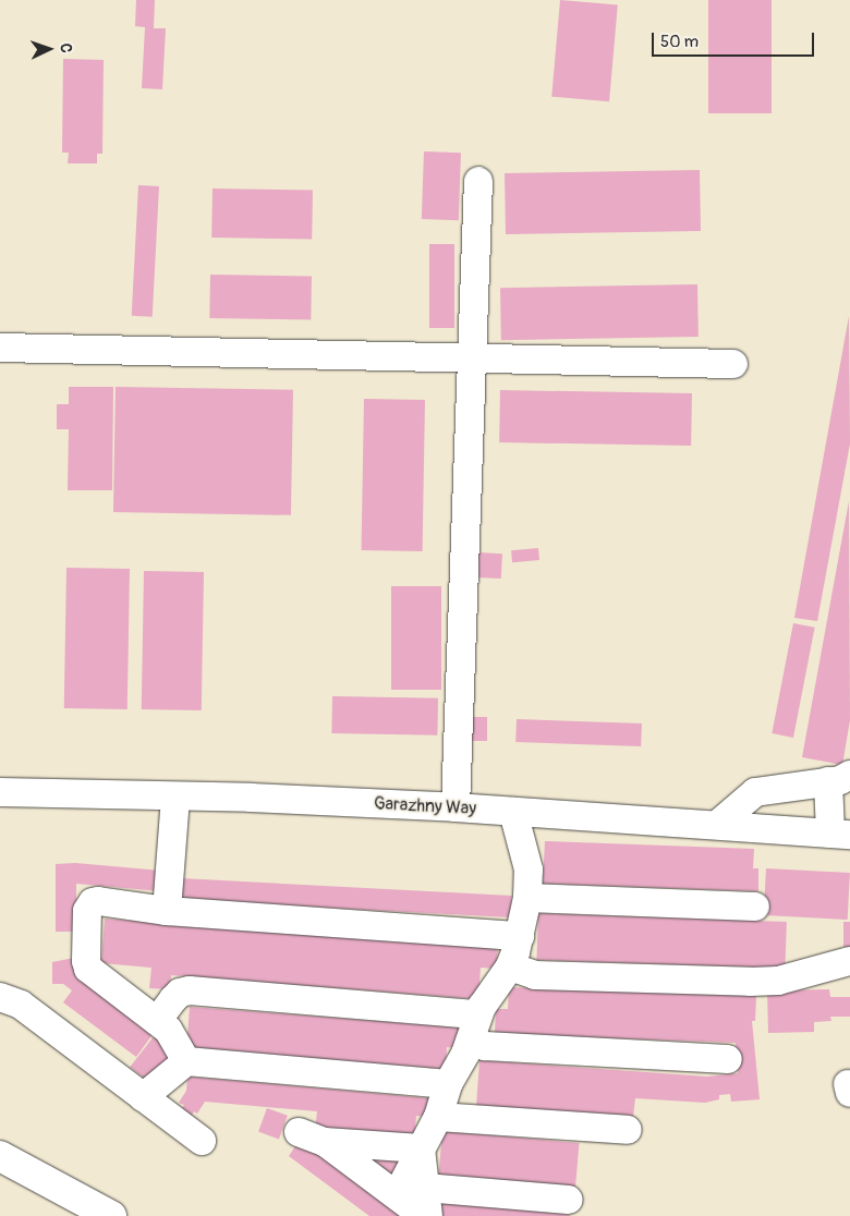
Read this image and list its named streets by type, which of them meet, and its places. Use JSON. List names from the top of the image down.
{
  "streets": {
    "street": ["Garazhny Way"]
  },
  "scale_bar": "50 m",
  "north": "right"
}
